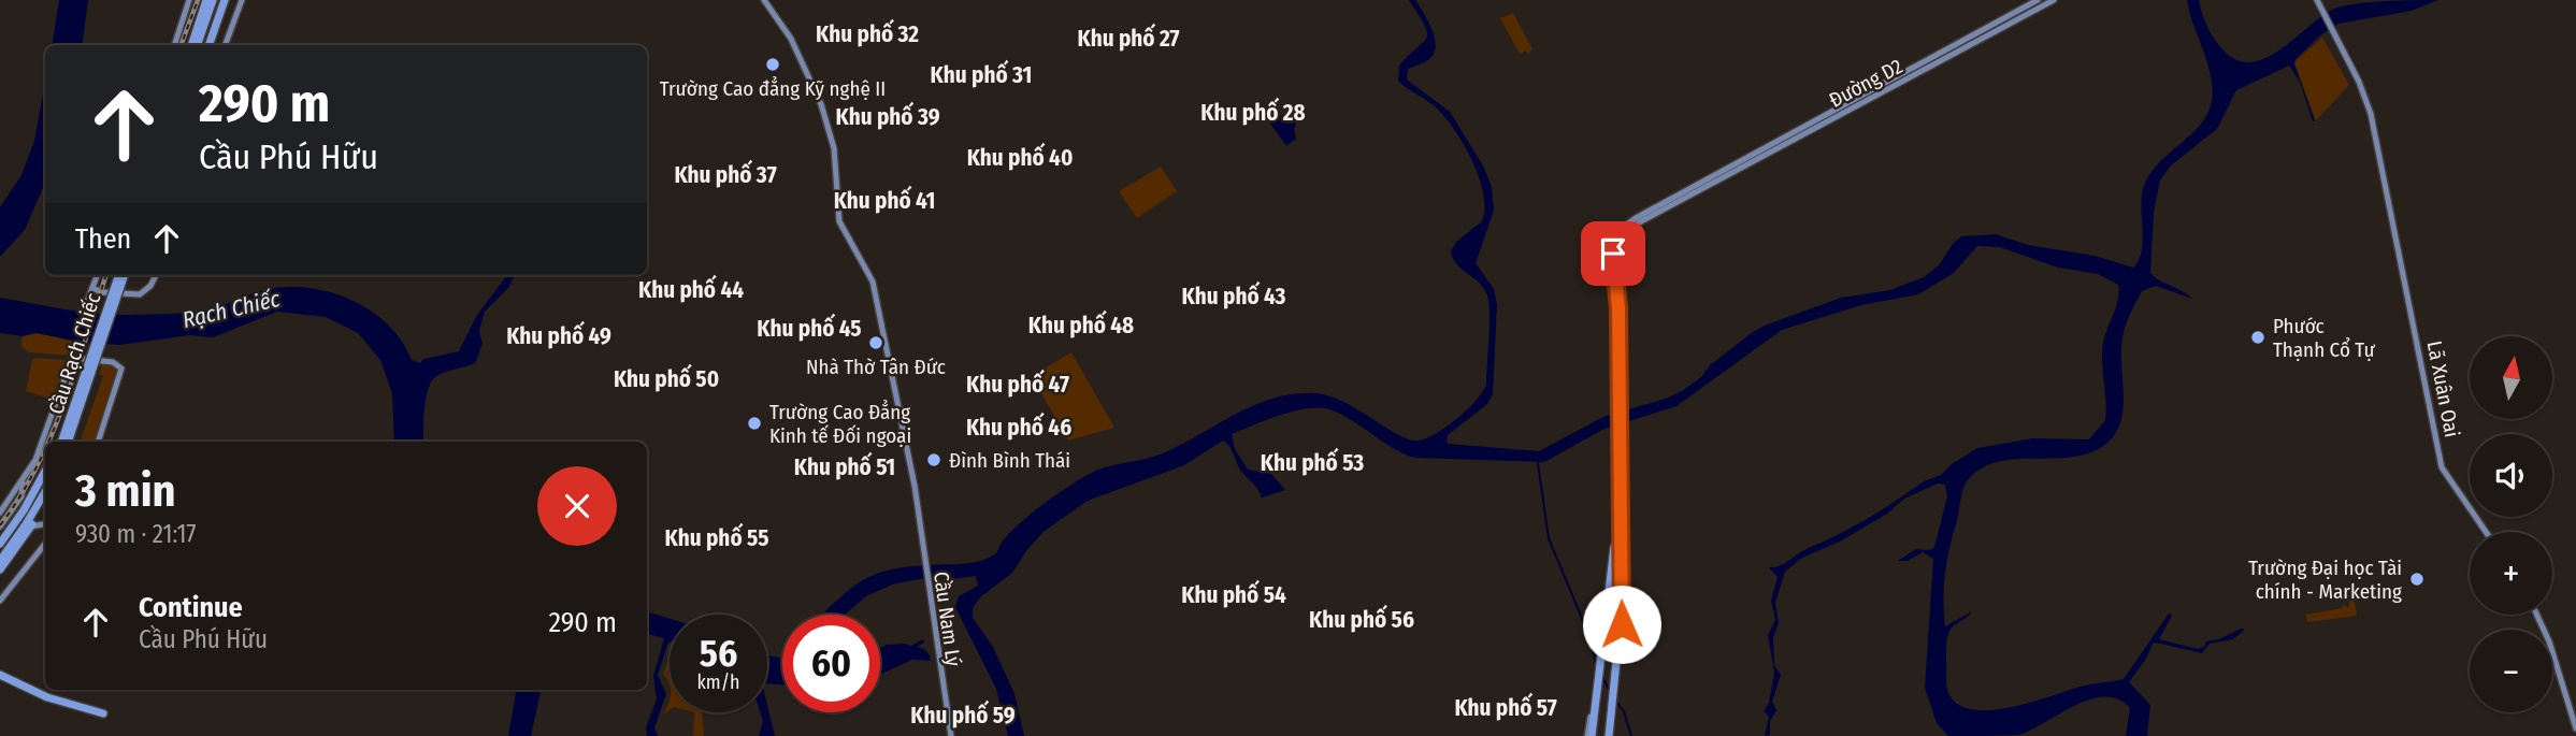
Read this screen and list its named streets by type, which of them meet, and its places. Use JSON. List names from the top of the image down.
{
  "streets": {
    "highway": ["Cầu Rạch Chiếc"],
    "main road": ["Đường D2", "Lã Xuân Oai", "Cầu Nam Lý"]
  },
  "districts": [
    "Khu phố 32",
    "Khu phố 27",
    "Khu phố 31",
    "Khu phố 28",
    "Khu phố 39",
    "Khu phố 40",
    "Khu phố 37",
    "Khu phố 41",
    "Khu phố 44",
    "Khu phố 43",
    "Khu phố 48",
    "Khu phố 45",
    "Khu phố 49",
    "Khu phố 50",
    "Khu phố 47",
    "Khu phố 46",
    "Khu phố 53",
    "Khu phố 51",
    "Khu phố 55",
    "Khu phố 54",
    "Khu phố 56",
    "Khu phố 57",
    "Khu phố 59"
  ],
  "water": ["Rạch Chiếc"],
  "places": [
    "Trường Cao đẳng Kỹ nghệ II",
    "Phước Thạnh Cổ Tự",
    "Nhà Thờ Tân Đức",
    "Trường Cao Đẳng Kinh tế Đối ngoại",
    "Đình Bình Thái",
    "Trường Đại học Tài chính - Marketing"
  ],
  "north": "top",
  "page": {
    "turn": ["290 m", "Cầu Phú Hữu"],
    "then": "Then",
    "map_buttons": ["+", "−"],
    "heading": ["3 min", "930 m · 21:17"],
    "list": [
      {
        "name": "Continue",
        "note": "Cầu Phú Hữu",
        "value": "290 m"
      }
    ],
    "speed": "56 km/h",
    "limit": "60"
  }
}
